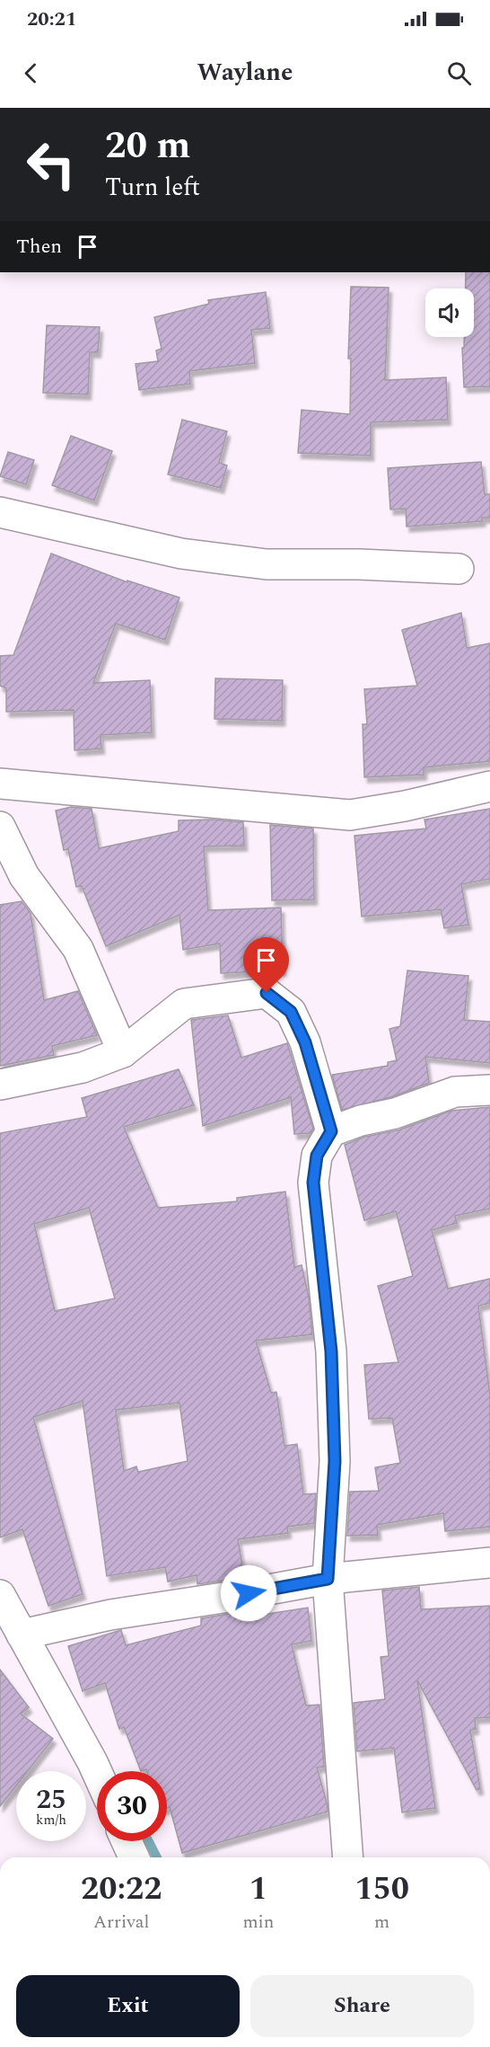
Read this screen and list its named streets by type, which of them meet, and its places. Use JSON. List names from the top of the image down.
{
  "page": {
    "status": "20:21",
    "header": "Waylane",
    "turn": ["20 m", "Turn left"],
    "then": "Then",
    "speed": "25 km/h",
    "limit": "30",
    "eta": [
      "20:22",
      "Arrival",
      "1",
      "min",
      "150",
      "m"
    ],
    "buttons": ["Exit", "Share"]
  }
}
